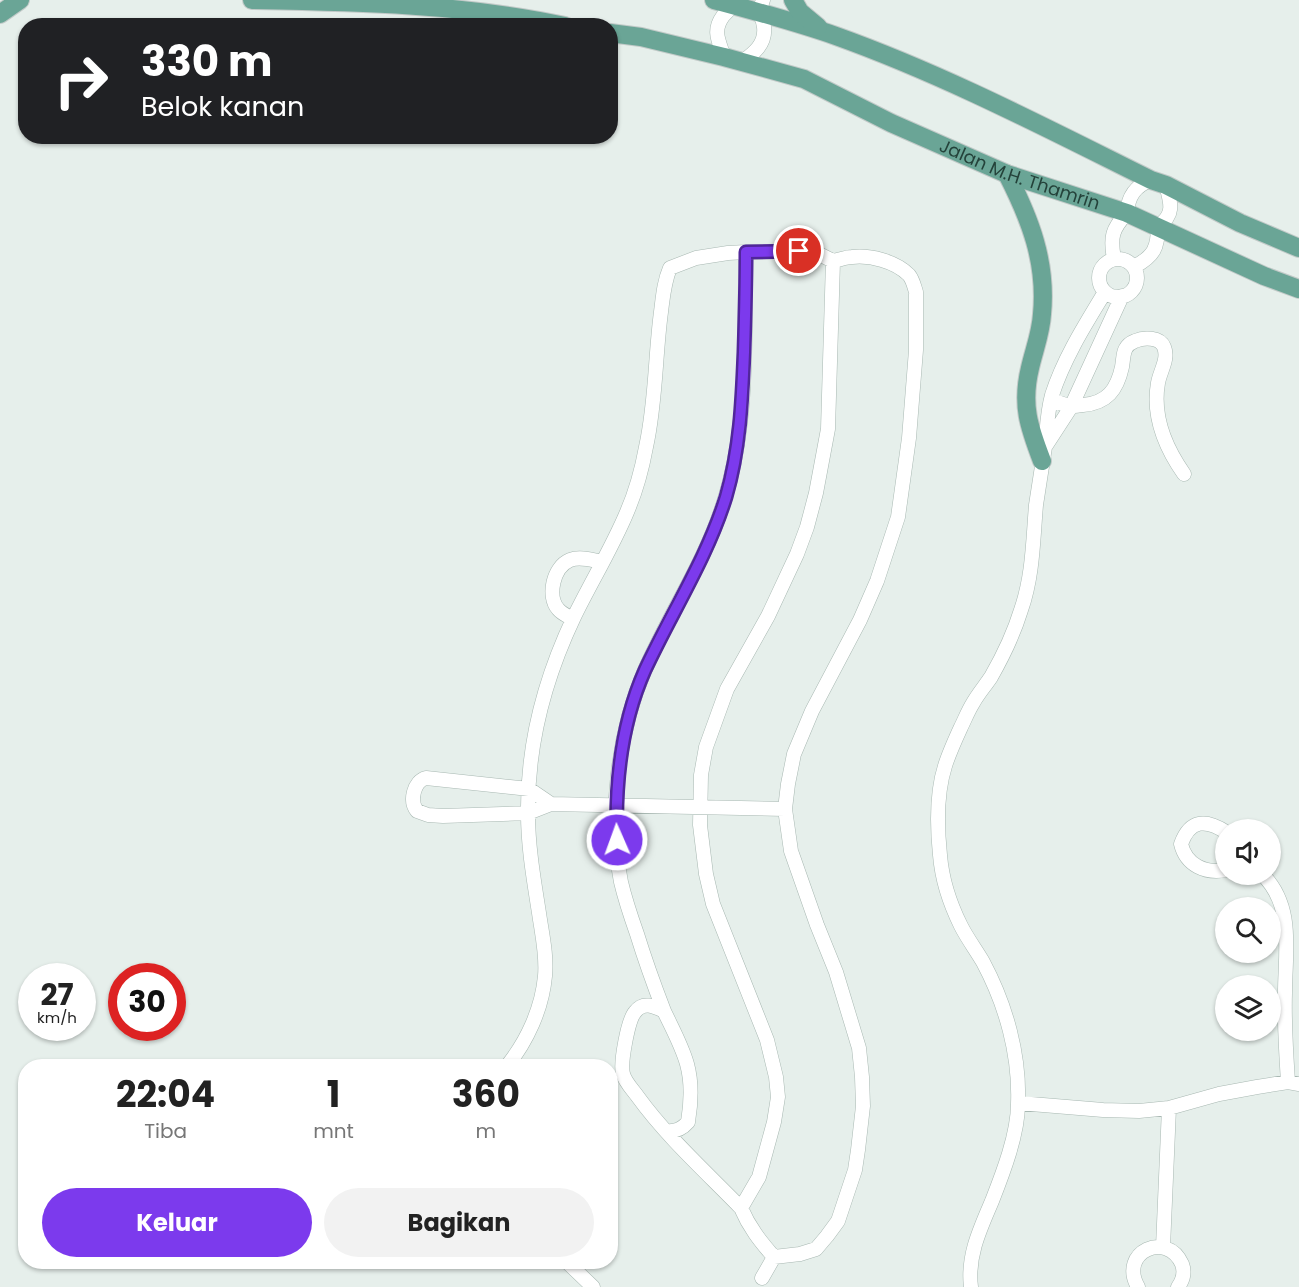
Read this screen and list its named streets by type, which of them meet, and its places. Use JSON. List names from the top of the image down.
{
  "streets": {
    "main road": ["Jalan M.H. Thamrin"]
  },
  "page": {
    "turn": ["330 m", "Belok kanan"],
    "speed": "27 km/h",
    "limit": "30",
    "eta": [
      "22:04",
      "Tiba",
      "1",
      "mnt",
      "360",
      "m"
    ],
    "buttons": ["Keluar", "Bagikan"]
  }
}
